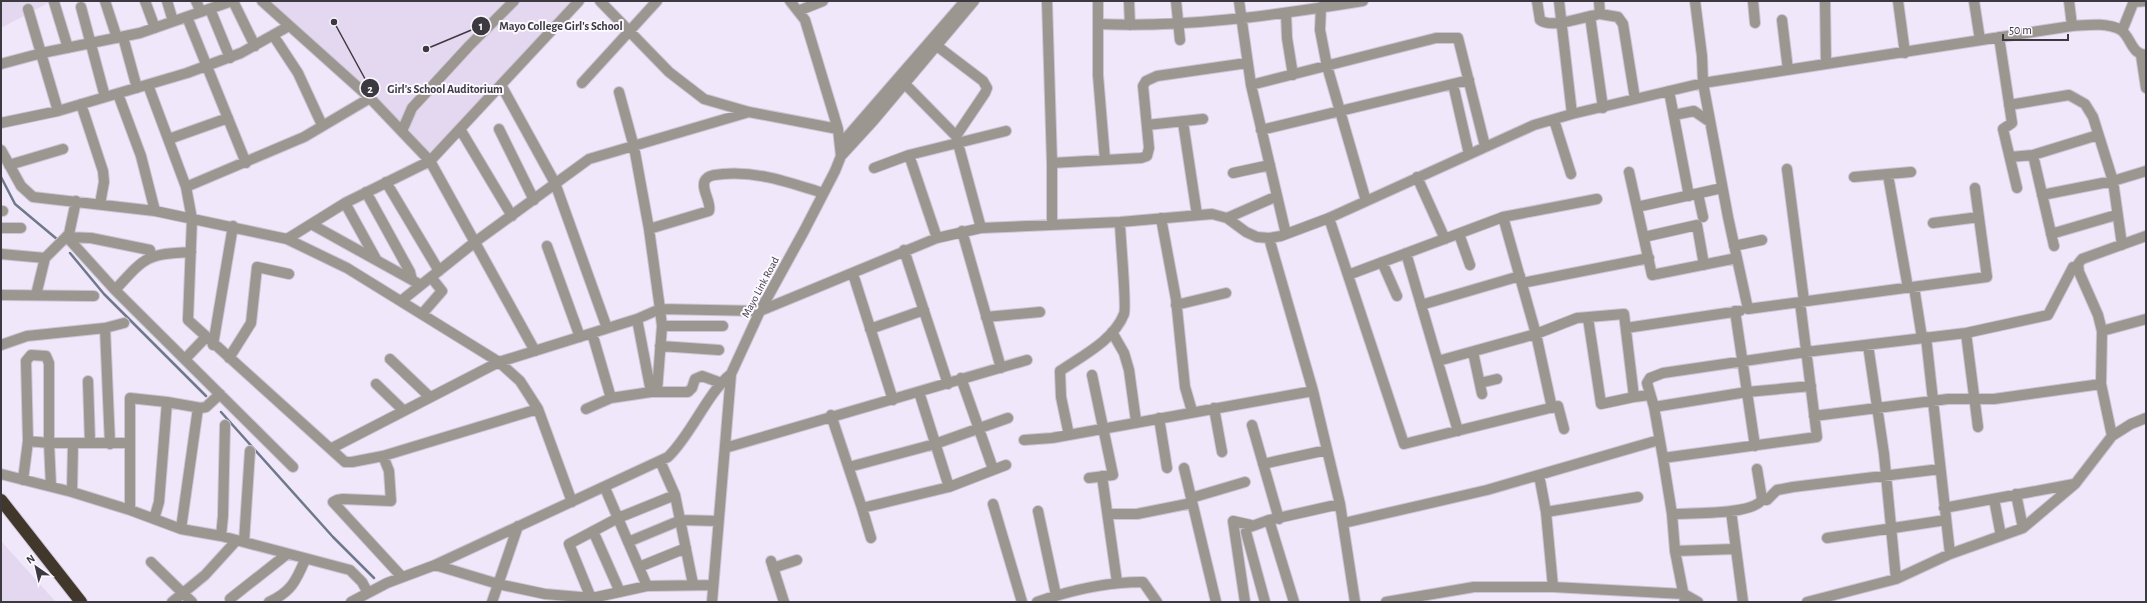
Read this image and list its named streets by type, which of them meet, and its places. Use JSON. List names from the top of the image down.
{
  "streets": {
    "street": ["Mayo Link Road"]
  },
  "places": ["Girl's School Auditorium", "Mayo College Girl's School"],
  "scale_bar": "50 m",
  "north": "top left"
}
